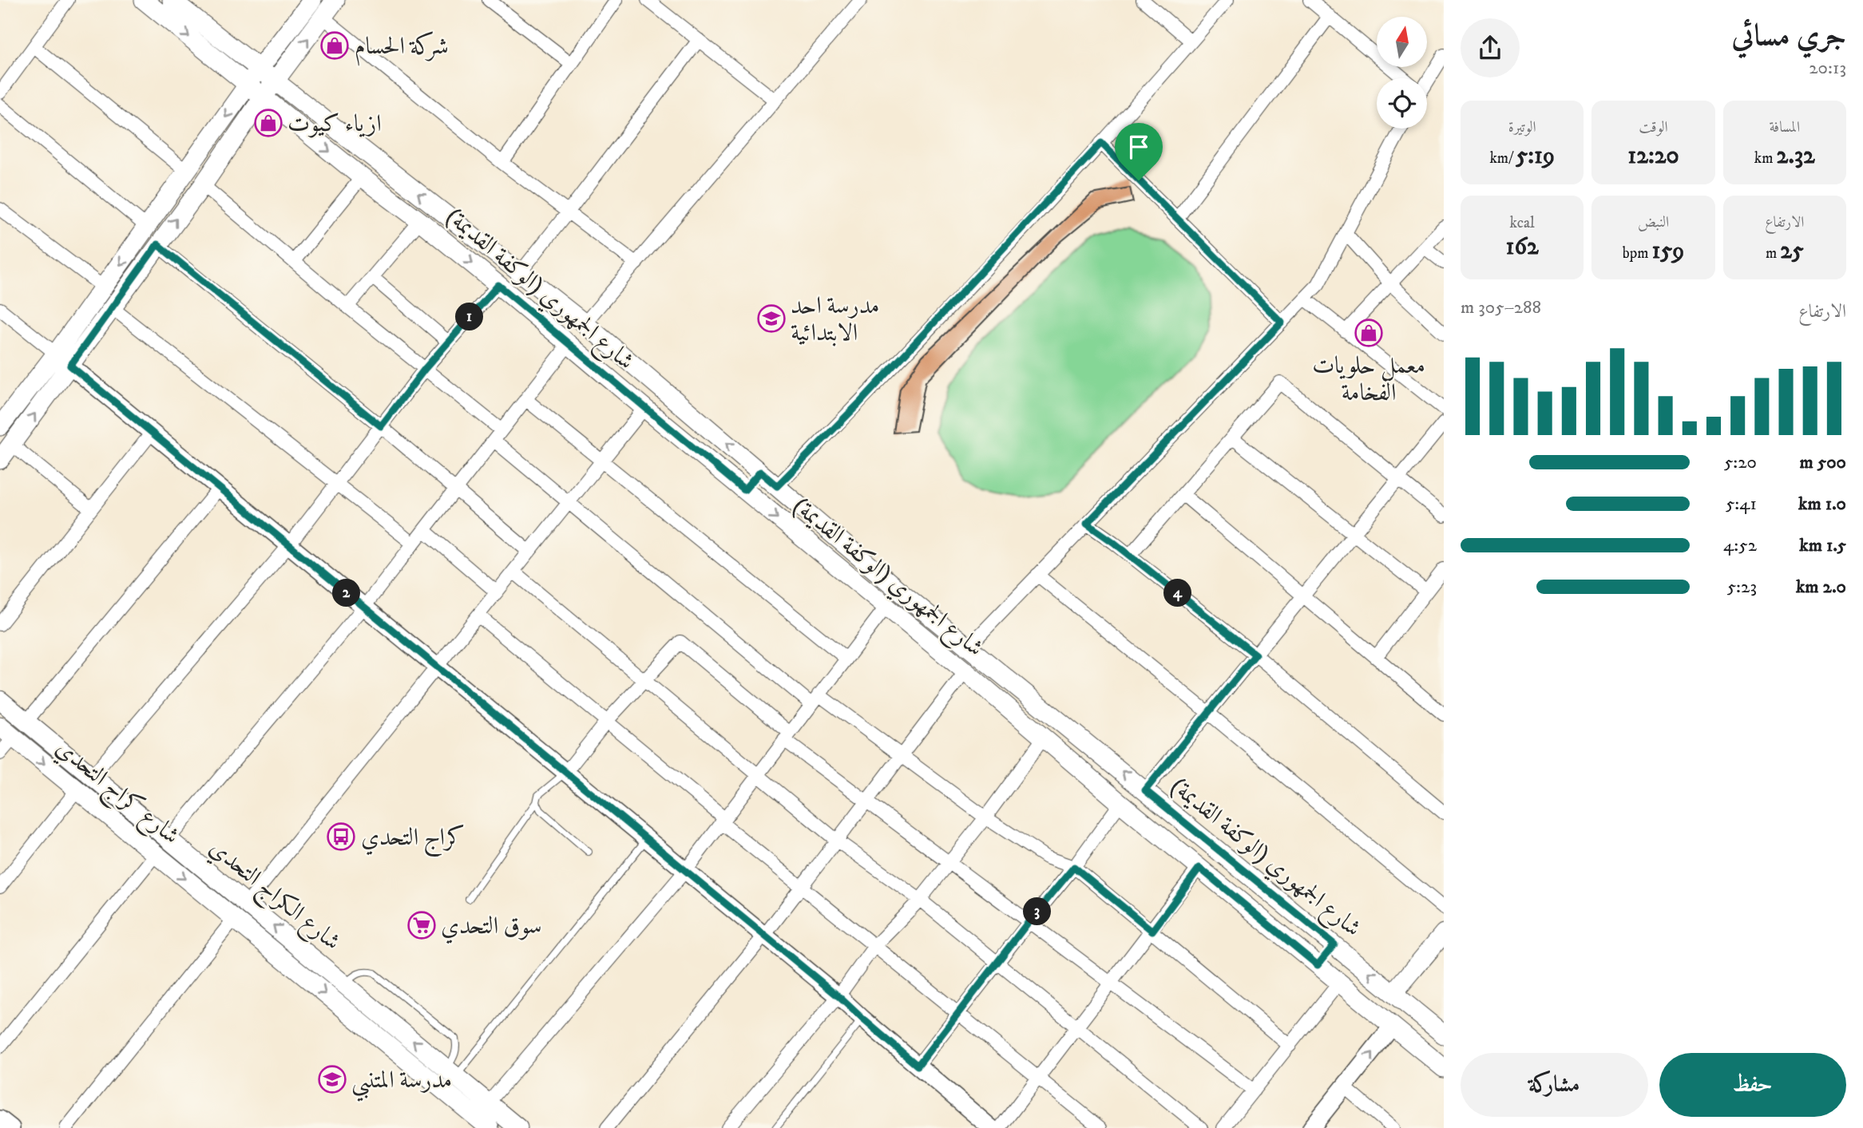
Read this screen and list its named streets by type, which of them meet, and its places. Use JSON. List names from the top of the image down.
{
  "streets": {
    "main road": ["شارع الجمهوري (الوكفة القديمة)", "شارع كراج التحدي", "شارع الكراج التحدي"]
  },
  "crossings": [
    ["شارع كراج التحدي", "شارع الكراج التحدي"]
  ],
  "one_way": ["شارع كراج التحدي", "شارع الكراج التحدي"],
  "places": {
    "shop": ["شركة الحسام", "ازياء كيوت", "معمل حلويات الفخامة"],
    "school or university": ["مدرسة احد الابتدائية", "مدرسة المتنبي"],
    "bus stop": ["كراج التحدي"],
    "supermarket": ["سوق التحدي"]
  },
  "north": "top",
  "page": {
    "heading": ["جري مسائي", "20:13"],
    "stats": [
      ["المسافة", "2.32 km"],
      ["الوقت", "12:20"],
      ["الوتيرة", "5:19 /km"],
      ["الارتفاع", "25 m"],
      ["النبض", "159 bpm"],
      ["kcal", "162"]
    ],
    "chart": ["الارتفاع", "288–305 m"],
    "pins": [
      "1",
      "2",
      "4",
      "3"
    ],
    "list": [
      {
        "name": "500 m",
        "note": "5:20"
      },
      {
        "name": "1.0 km",
        "note": "5:41"
      },
      {
        "name": "1.5 km",
        "note": "4:52"
      },
      {
        "name": "2.0 km",
        "note": "5:23"
      }
    ],
    "buttons": ["حفظ", "مشاركة"]
  }
}
